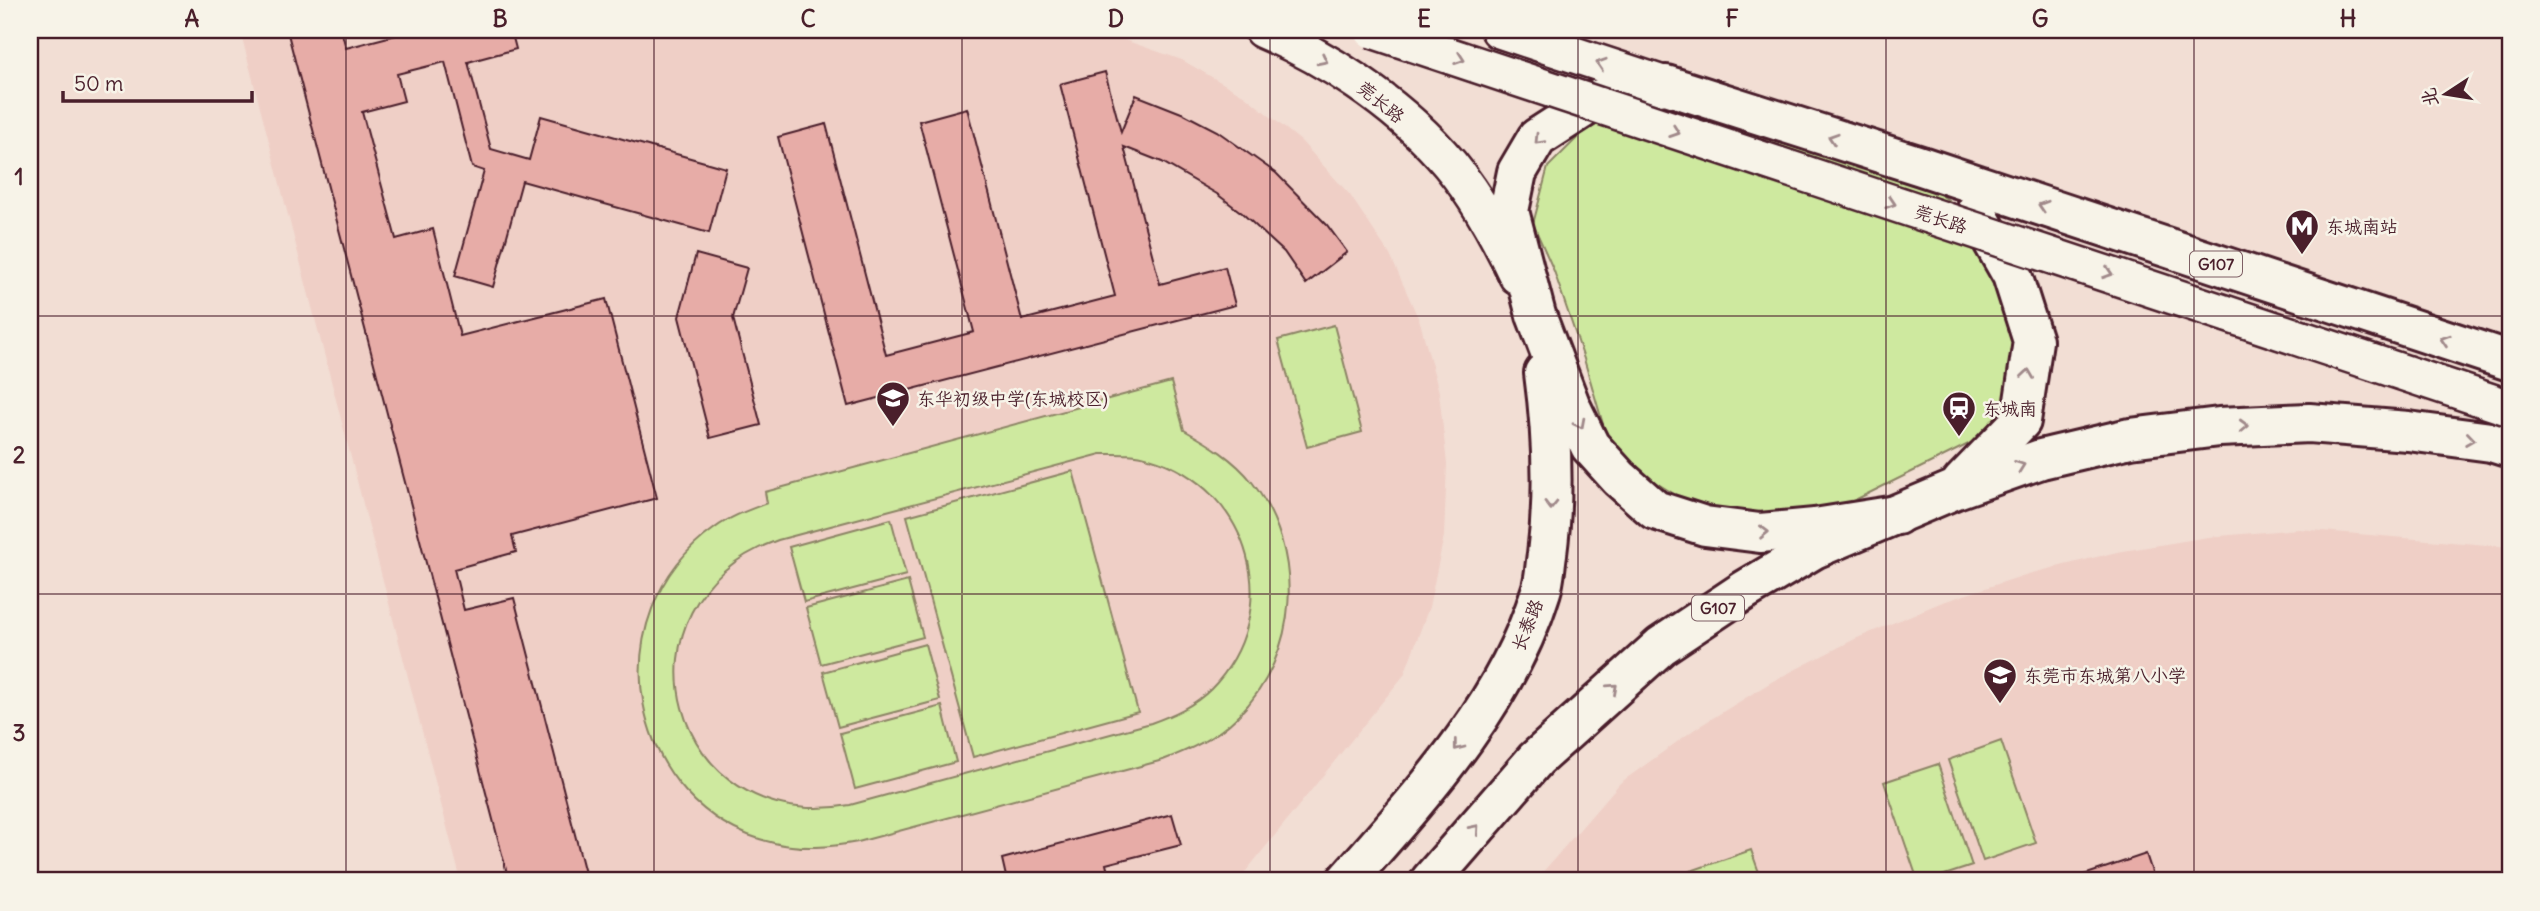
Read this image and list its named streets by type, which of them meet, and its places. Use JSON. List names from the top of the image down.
{
  "streets": {
    "highway": ["G107", "长泰路"],
    "main road": ["莞长路"]
  },
  "crossings": [
    ["莞长路", "G107"],
    ["莞长路", "长泰路"],
    ["G107", "长泰路"]
  ],
  "one_way": ["莞长路", "长泰路"],
  "places": {
    "metro station": ["东城南站"],
    "school or university": ["东华初级中学(东城校区)", "东莞市东城第八小学"],
    "station": ["东城南"]
  },
  "scale_bar": "50 m",
  "north": "left",
  "grid": {
    "columns": [
      "A",
      "B",
      "C",
      "D",
      "E",
      "F",
      "G",
      "H"
    ],
    "rows": ["1", "2", "3"]
  }
}
